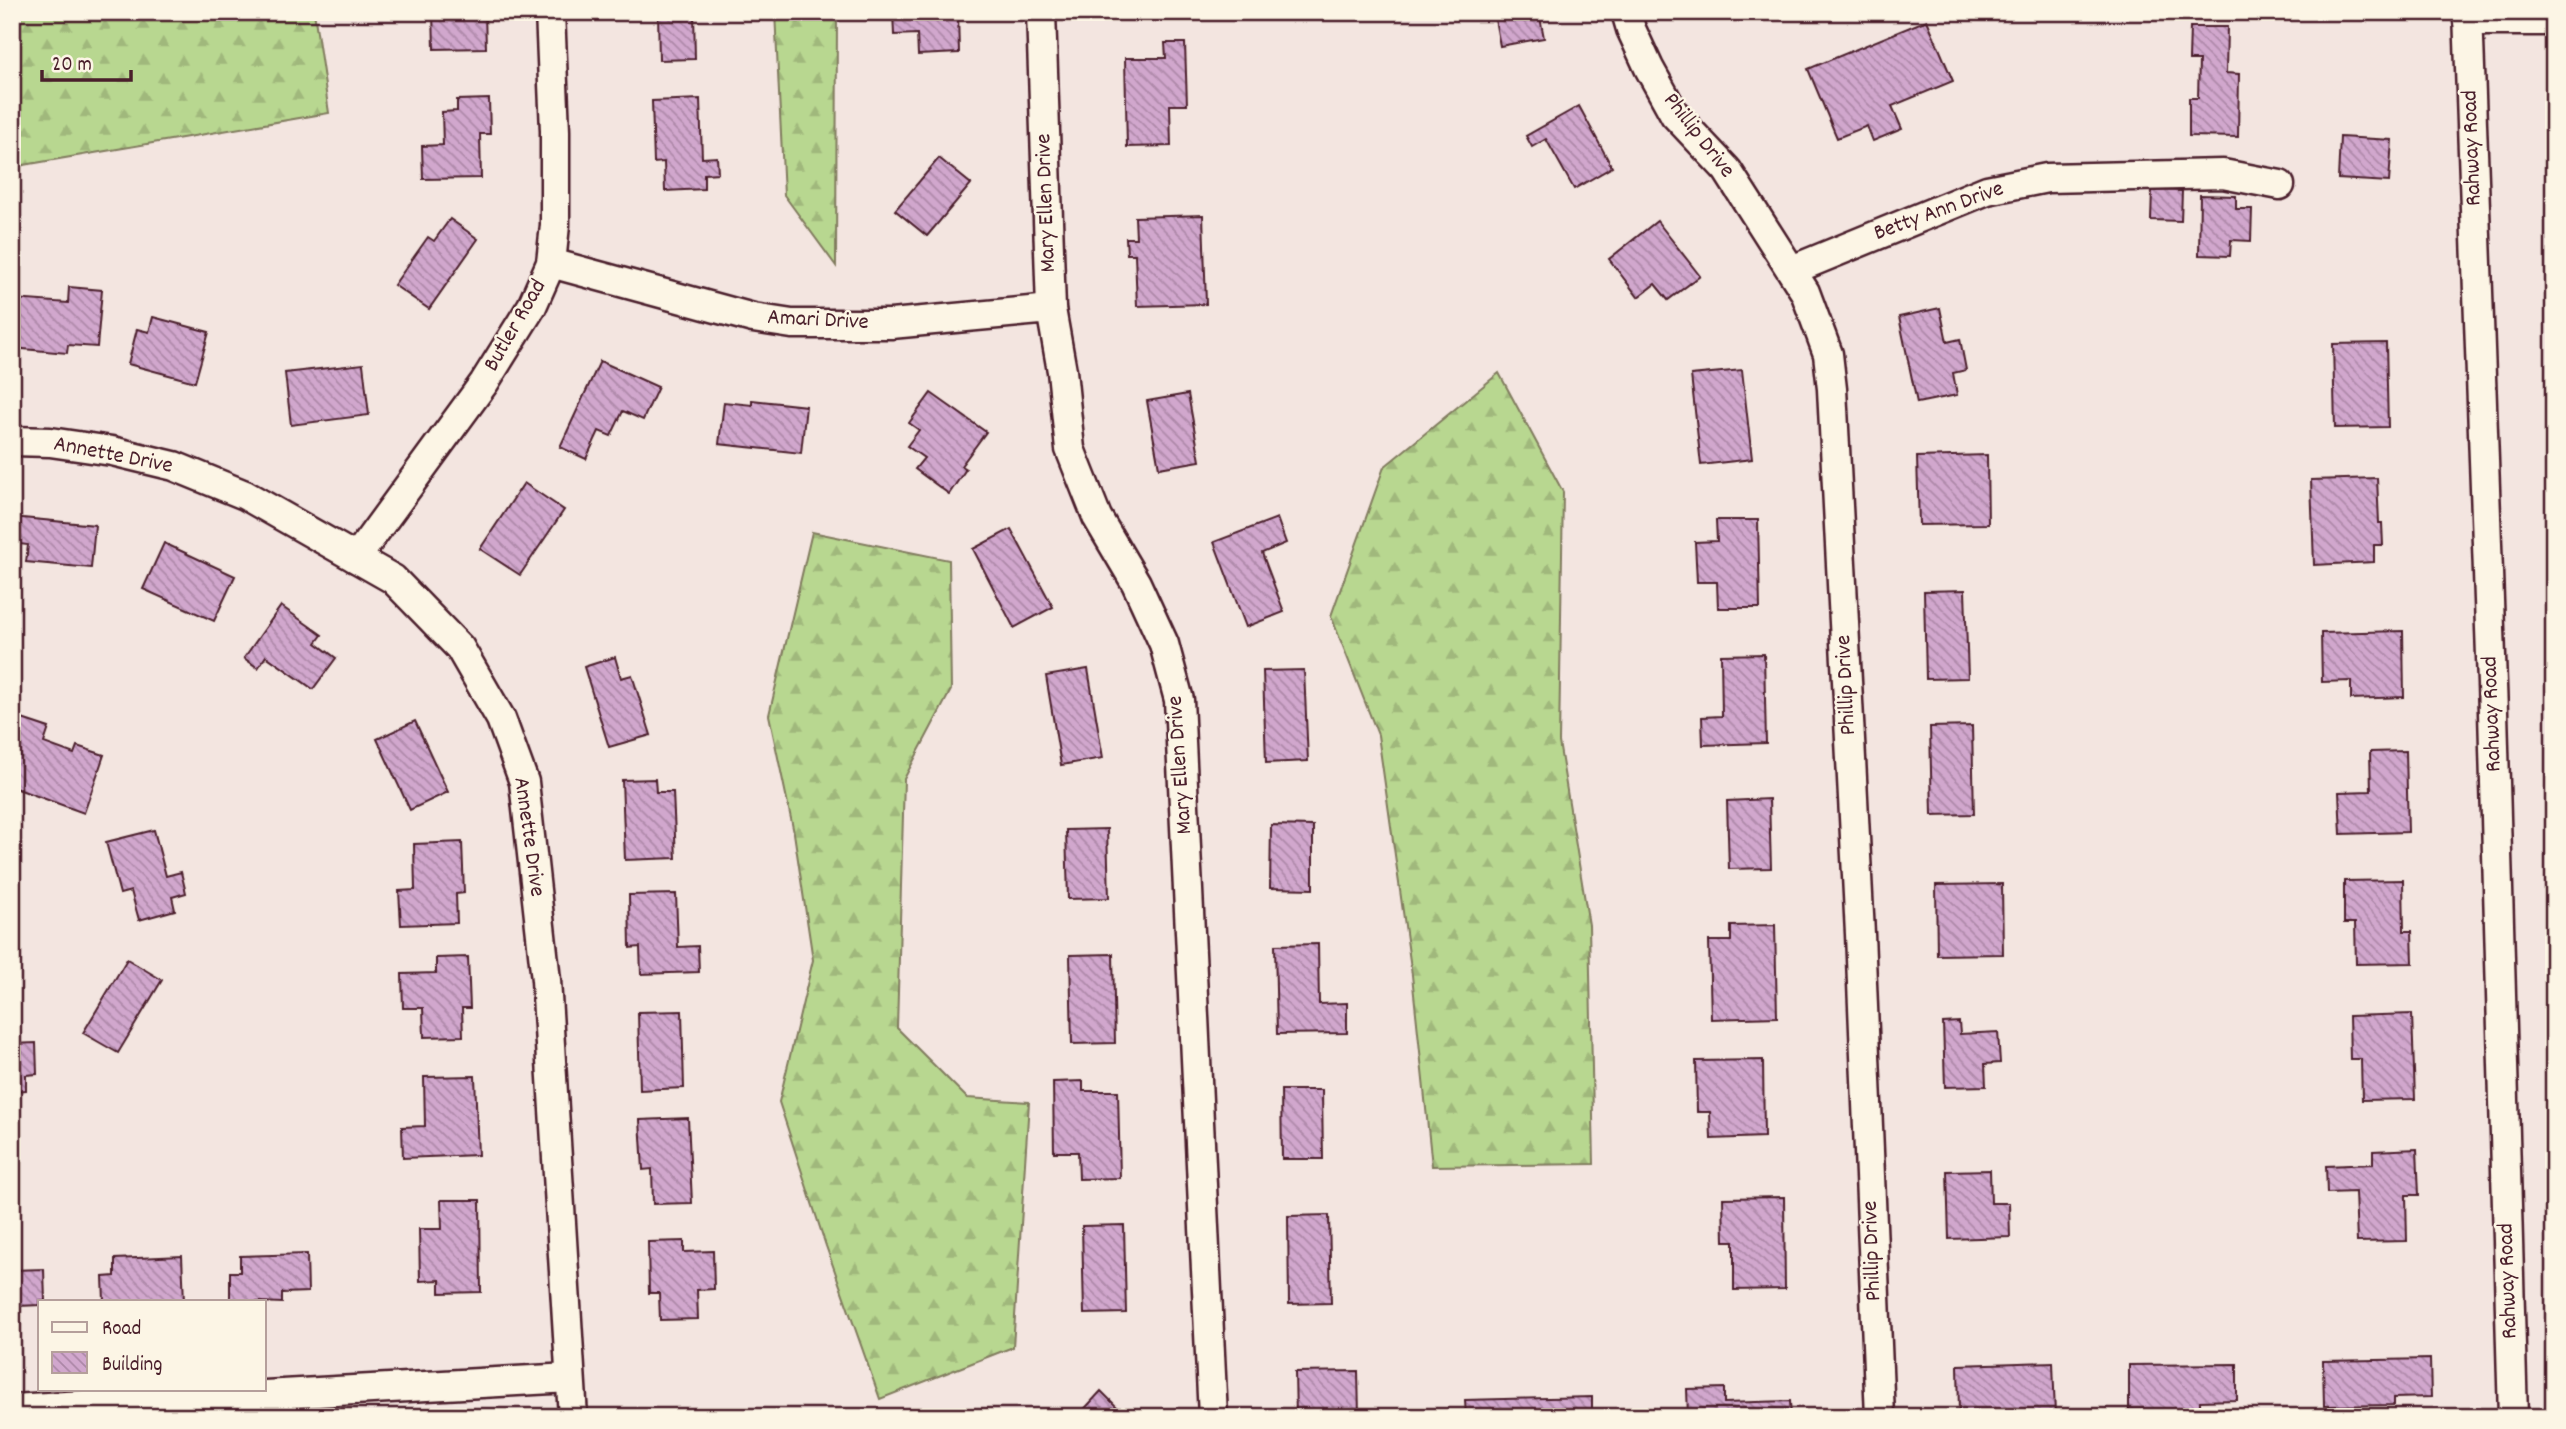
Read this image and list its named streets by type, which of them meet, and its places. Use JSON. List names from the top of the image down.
{
  "streets": {
    "street": [
      "Phillip Drive",
      "Rahway Road",
      "Mary Ellen Drive",
      "Betty Ann Drive",
      "Amari Drive",
      "Butler Road",
      "Annette Drive"
    ]
  },
  "crossings": [
    ["Phillip Drive", "Betty Ann Drive"],
    ["Mary Ellen Drive", "Amari Drive"],
    ["Amari Drive", "Butler Road"],
    ["Butler Road", "Annette Drive"]
  ],
  "legend": ["Road", "Building"],
  "scale_bar": "20 m"
}
